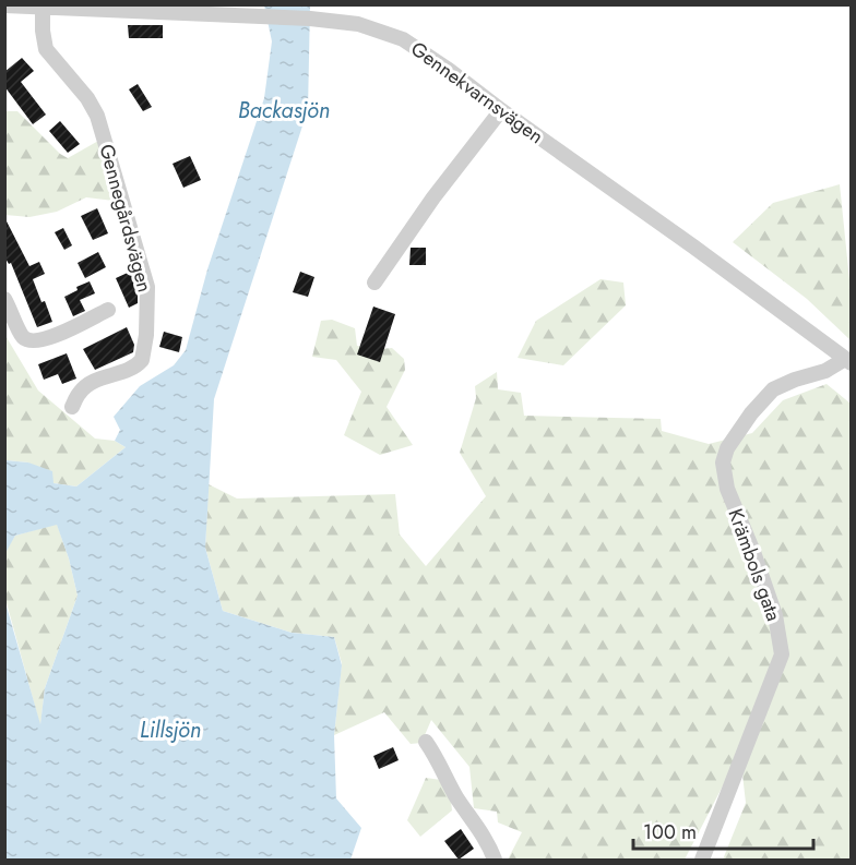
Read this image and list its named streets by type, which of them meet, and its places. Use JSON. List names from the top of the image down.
{
  "streets": {
    "street": ["Gennekvarnsvägen", "Gennegårdsvägen", "Krämbols gata"]
  },
  "crossings": [
    ["Gennekvarnsvägen", "Gennegårdsvägen"],
    ["Gennekvarnsvägen", "Krämbols gata"]
  ],
  "water": ["Backasjön", "Lillsjön"],
  "scale_bar": "100 m"
}
